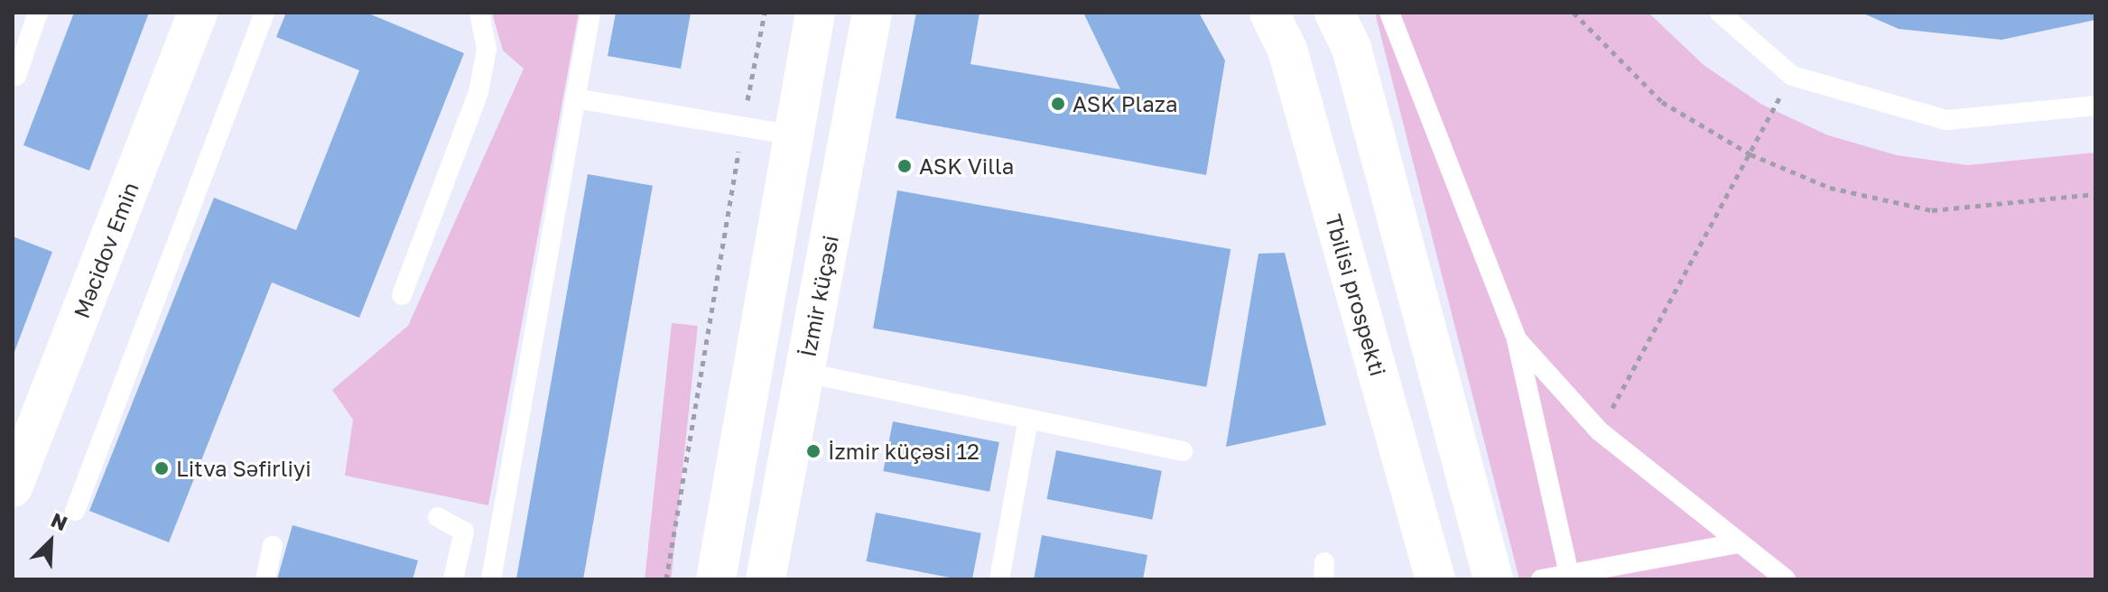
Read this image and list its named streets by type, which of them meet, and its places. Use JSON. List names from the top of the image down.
{
  "streets": {
    "main road": ["Məcidov Emin", "Tbilisi prospekti", "İzmir küçəsi"]
  },
  "places": [
    "ASK Plaza",
    "ASK Villa",
    "İzmir küçəsi 12",
    "Litva Səfirliyi"
  ],
  "north": "top right"
}
